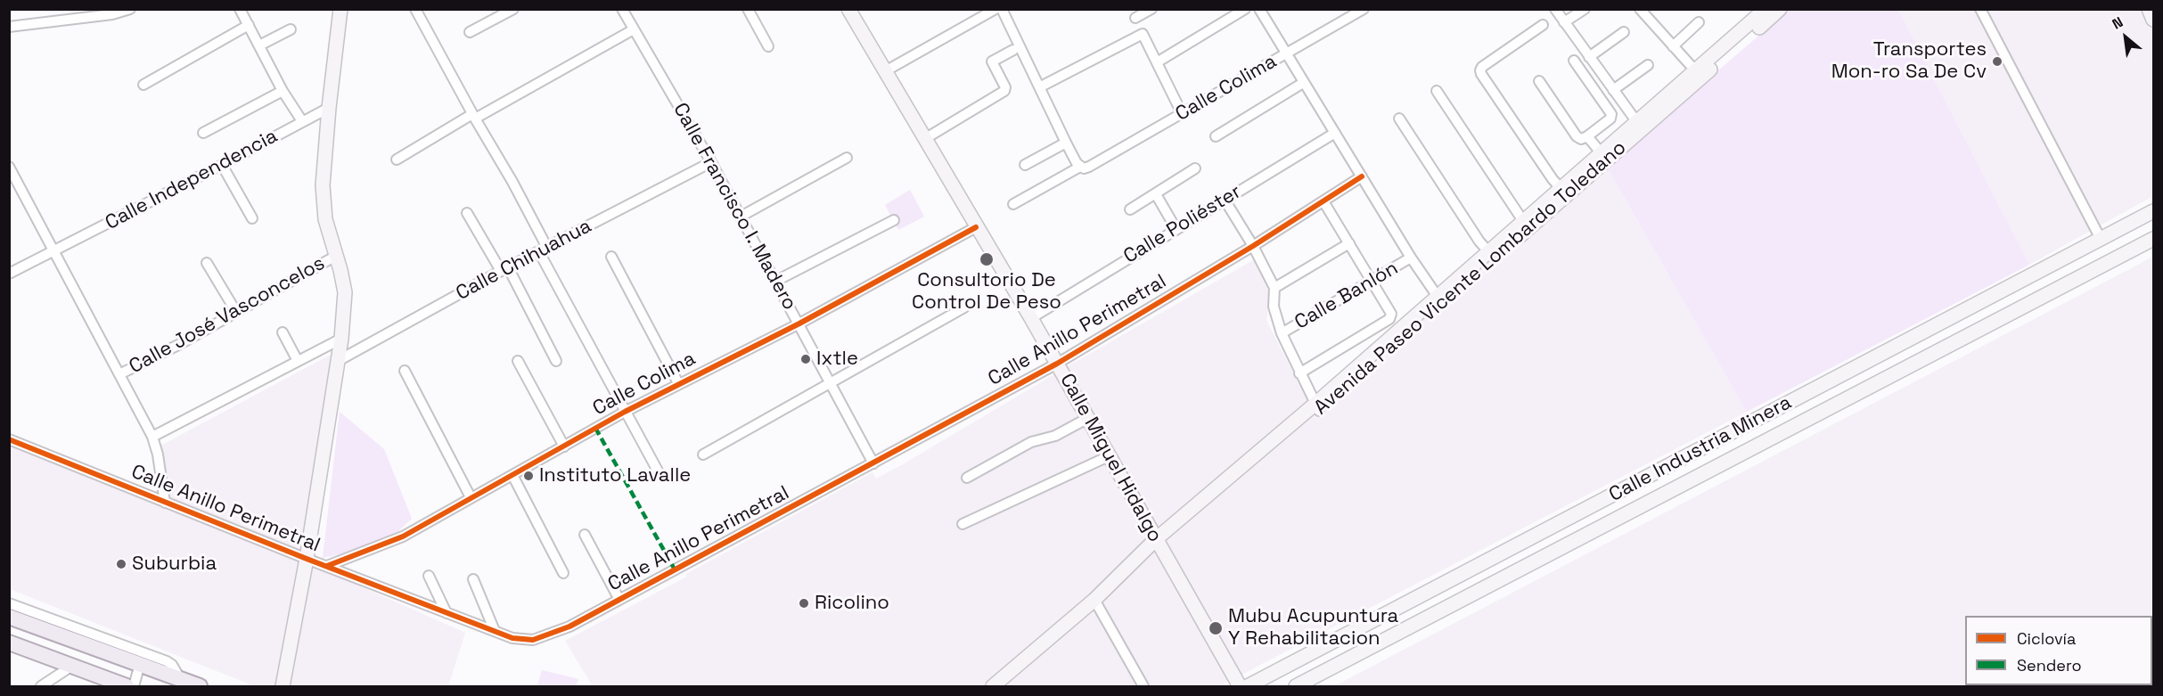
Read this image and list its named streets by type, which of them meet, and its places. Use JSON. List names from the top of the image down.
{
  "streets": {
    "main road": ["Avenida Paseo Vicente Lombardo Toledano", "Calle Industria Minera", "Calle Miguel Hidalgo"],
    "street": [
      "Calle Colima",
      "Calle Independencia",
      "Calle Francisco I. Madero",
      "Calle Poliéster",
      "Calle Chihuahua",
      "Calle Banlón",
      "Calle José Vasconcelos",
      "Calle Anillo Perimetral"
    ]
  },
  "crossings": [
    ["Calle Colima", "Calle Francisco I. Madero"],
    ["Calle Colima", "Calle Anillo Perimetral"],
    ["Calle Colima", "Calle Miguel Hidalgo"],
    ["Calle Independencia", "Calle Anillo Perimetral"],
    ["Calle Francisco I. Madero", "Calle Chihuahua"],
    ["Calle Francisco I. Madero", "Calle Anillo Perimetral"],
    ["Calle Poliéster", "Calle Miguel Hidalgo"],
    ["Avenida Paseo Vicente Lombardo Toledano", "Calle Miguel Hidalgo"],
    ["Calle José Vasconcelos", "Calle Anillo Perimetral"],
    ["Calle Anillo Perimetral", "Calle Miguel Hidalgo"]
  ],
  "places": [
    "Transportes Mon-ro Sa De Cv",
    "Consultorio De Control De Peso",
    "Ixtle",
    "Instituto Lavalle",
    "Suburbia",
    "Ricolino",
    "Mubu Acupuntura Y Rehabilitacion"
  ],
  "legend": ["Ciclovía", "Sendero"],
  "north": "top left"
}
